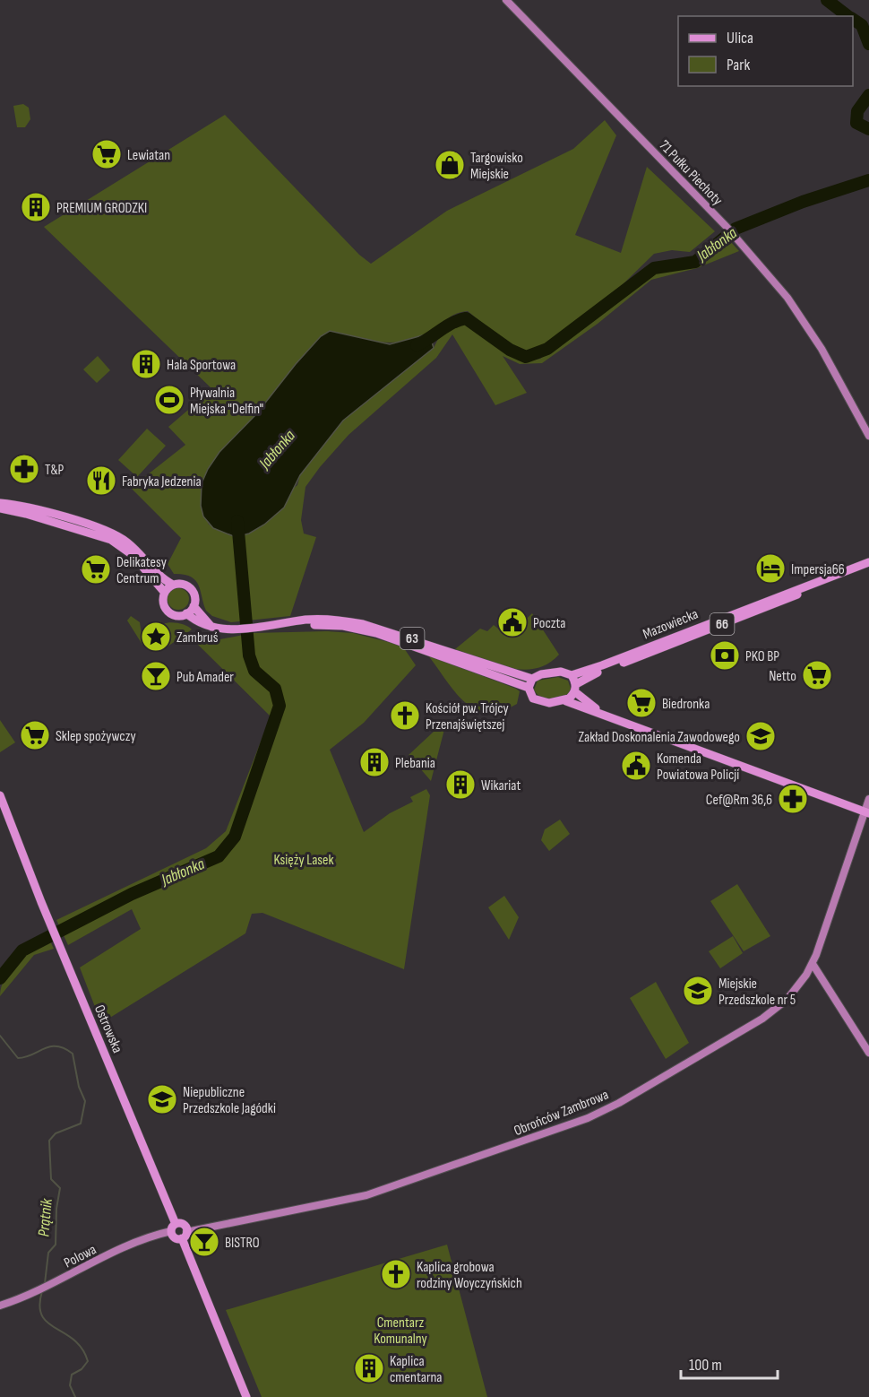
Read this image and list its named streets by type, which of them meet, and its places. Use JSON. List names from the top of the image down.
{
  "streets": {
    "main road": [
      "Mazowiecka",
      "66",
      "63",
      "Ostrowska"
    ],
    "street": ["71 Pułku Piechoty", "Obrońców Zambrowa", "Polowa"]
  },
  "crossings": [
    ["Mazowiecka", "63"],
    ["63", "Obrońców Zambrowa"],
    ["Ostrowska", "Polowa"]
  ],
  "water": ["Jabłonka", "Prątnik"],
  "parks": ["Księży Lasek", "Cmentarz Komunalny"],
  "places": {
    "supermarket": [
      "Lewiatan",
      "Delikatesy Centrum",
      "Netto",
      "Biedronka",
      "Sklep spożywczy"
    ],
    "shop": ["Targowisko Miejskie"],
    "building": [
      "PREMIUM GRODZKI",
      "Hala Sportowa",
      "Plebania",
      "Wikariat",
      "Kaplica cmentarna"
    ],
    "sports": ["Pływalnia Miejska \"Delfin\""],
    "pharmacy": ["T&P", "Cef@Rm 36,6"],
    "restaurant": ["Fabryka Jedzenia"],
    "hotel": ["Impersja66"],
    "public building": ["Poczta", "Komenda Powiatowa Policji"],
    "place": ["Zambruś"],
    "bank": ["PKO BP"],
    "bar": ["Pub Amader", "BISTRO"],
    "church": ["Kościół pw. Trójcy Przenajświętszej", "Kaplica grobowa rodziny Woyczyńskich"],
    "school or university": ["Zakład Doskonalenia Zawodowego", "Miejskie Przedszkole nr 5", "Niepubliczne Przedszkole Jagódki"]
  },
  "legend": ["Ulica", "Park"],
  "scale_bar": "100 m"
}
